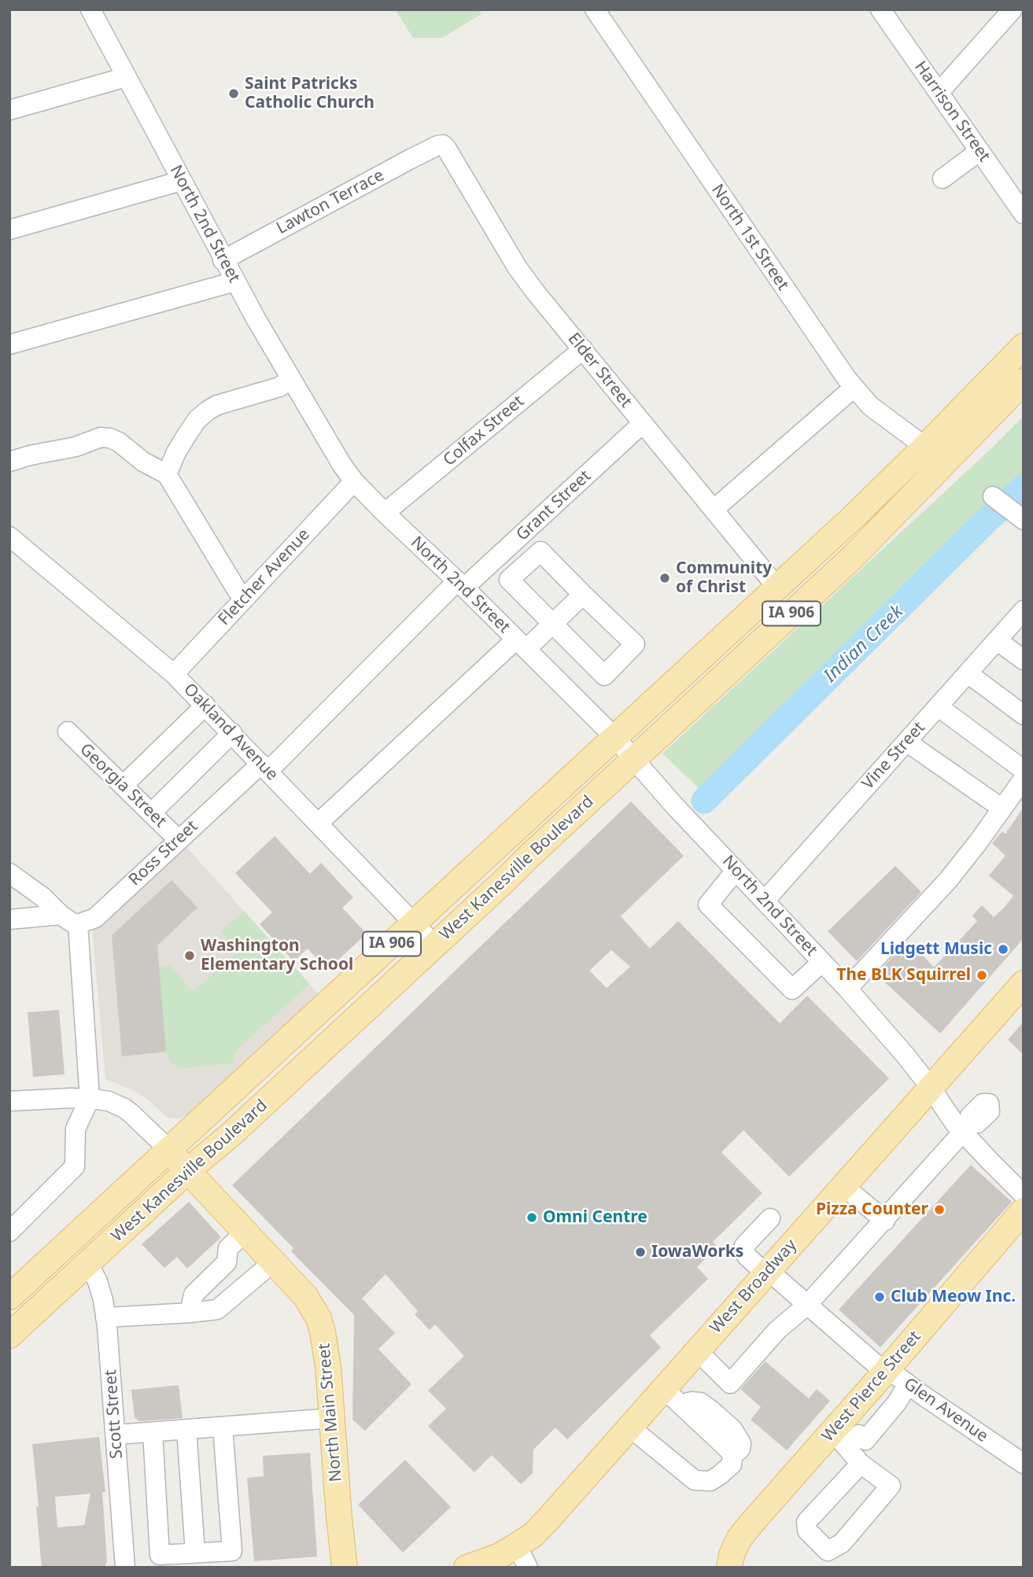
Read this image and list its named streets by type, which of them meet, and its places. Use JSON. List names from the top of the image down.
{
  "streets": {
    "main road": [
      "IA 906",
      "West Kanesville Boulevard",
      "West Broadway",
      "West Pierce Street",
      "North Main Street"
    ],
    "street": [
      "Harrison Street",
      "Lawton Terrace",
      "North 2nd Street",
      "North 1st Street",
      "Elder Street",
      "Colfax Street",
      "Grant Street",
      "Fletcher Avenue",
      "Oakland Avenue",
      "Vine Street",
      "Georgia Street",
      "Ross Street",
      "Glen Avenue",
      "Scott Street"
    ]
  },
  "crossings": [
    ["Lawton Terrace", "North 2nd Street"],
    ["Lawton Terrace", "Elder Street"],
    ["North 2nd Street", "Colfax Street"],
    ["North 2nd Street", "Grant Street"],
    ["North 2nd Street", "Fletcher Avenue"],
    ["North 2nd Street", "Vine Street"],
    ["North 2nd Street", "West Kanesville Boulevard"],
    ["North 2nd Street", "West Broadway"],
    ["North 1st Street", "IA 906"],
    ["North 1st Street", "West Kanesville Boulevard"],
    ["Elder Street", "Colfax Street"],
    ["Elder Street", "Grant Street"],
    ["Elder Street", "West Kanesville Boulevard"],
    ["Grant Street", "Oakland Avenue"],
    ["Grant Street", "Ross Street"],
    ["Fletcher Avenue", "Oakland Avenue"],
    ["IA 906", "West Kanesville Boulevard"],
    ["Oakland Avenue", "Ross Street"],
    ["Oakland Avenue", "West Kanesville Boulevard"],
    ["Georgia Street", "Ross Street"],
    ["West Kanesville Boulevard", "North Main Street"],
    ["West Kanesville Boulevard", "Scott Street"],
    ["West Broadway", "Glen Avenue"],
    ["West Pierce Street", "Glen Avenue"]
  ],
  "water": ["Indian Creek"],
  "places": [
    "Saint Patricks Catholic Church",
    "Community of Christ",
    "Lidgett Music",
    "Washington Elementary School",
    "The BLK Squirrel",
    "Pizza Counter",
    "Omni Centre",
    "IowaWorks",
    "Club Meow Inc."
  ]
}
